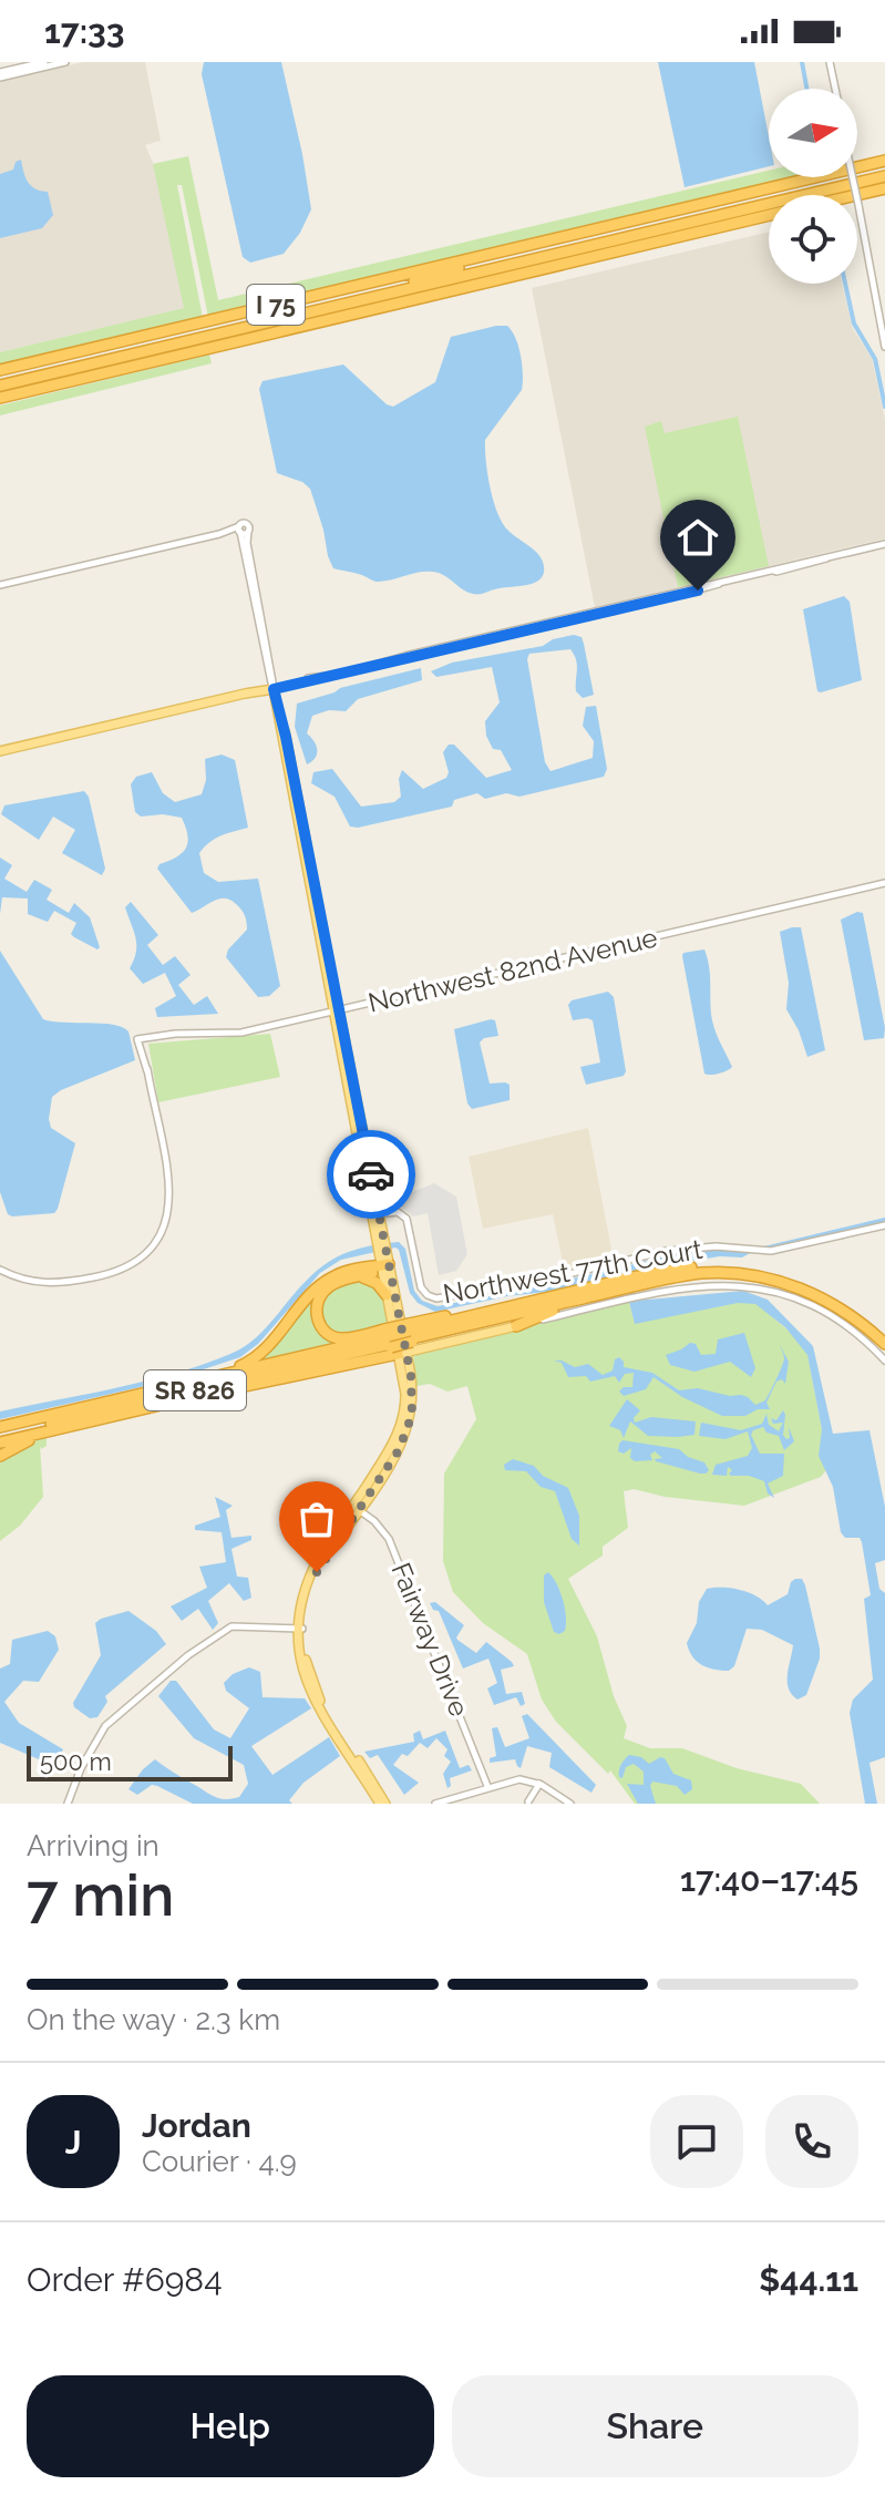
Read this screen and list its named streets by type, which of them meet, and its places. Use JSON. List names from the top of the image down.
{
  "streets": {
    "highway": ["I 75", "SR 826"],
    "street": ["Northwest 82nd Avenue", "Northwest 77th Court", "Fairway Drive"]
  },
  "scale_bar": "500 m",
  "north": "right",
  "page": {
    "status": "17:33",
    "scale": "500 m",
    "heading": ["7 min", "Arriving in", "17:40–17:45"],
    "panel": [
      "Jordan",
      "Courier · 4.9",
      "Order #6984",
      "$44.11"
    ],
    "bar": "On the way · 2.3 km",
    "round": "J",
    "buttons": ["Help", "Share"]
  }
}
